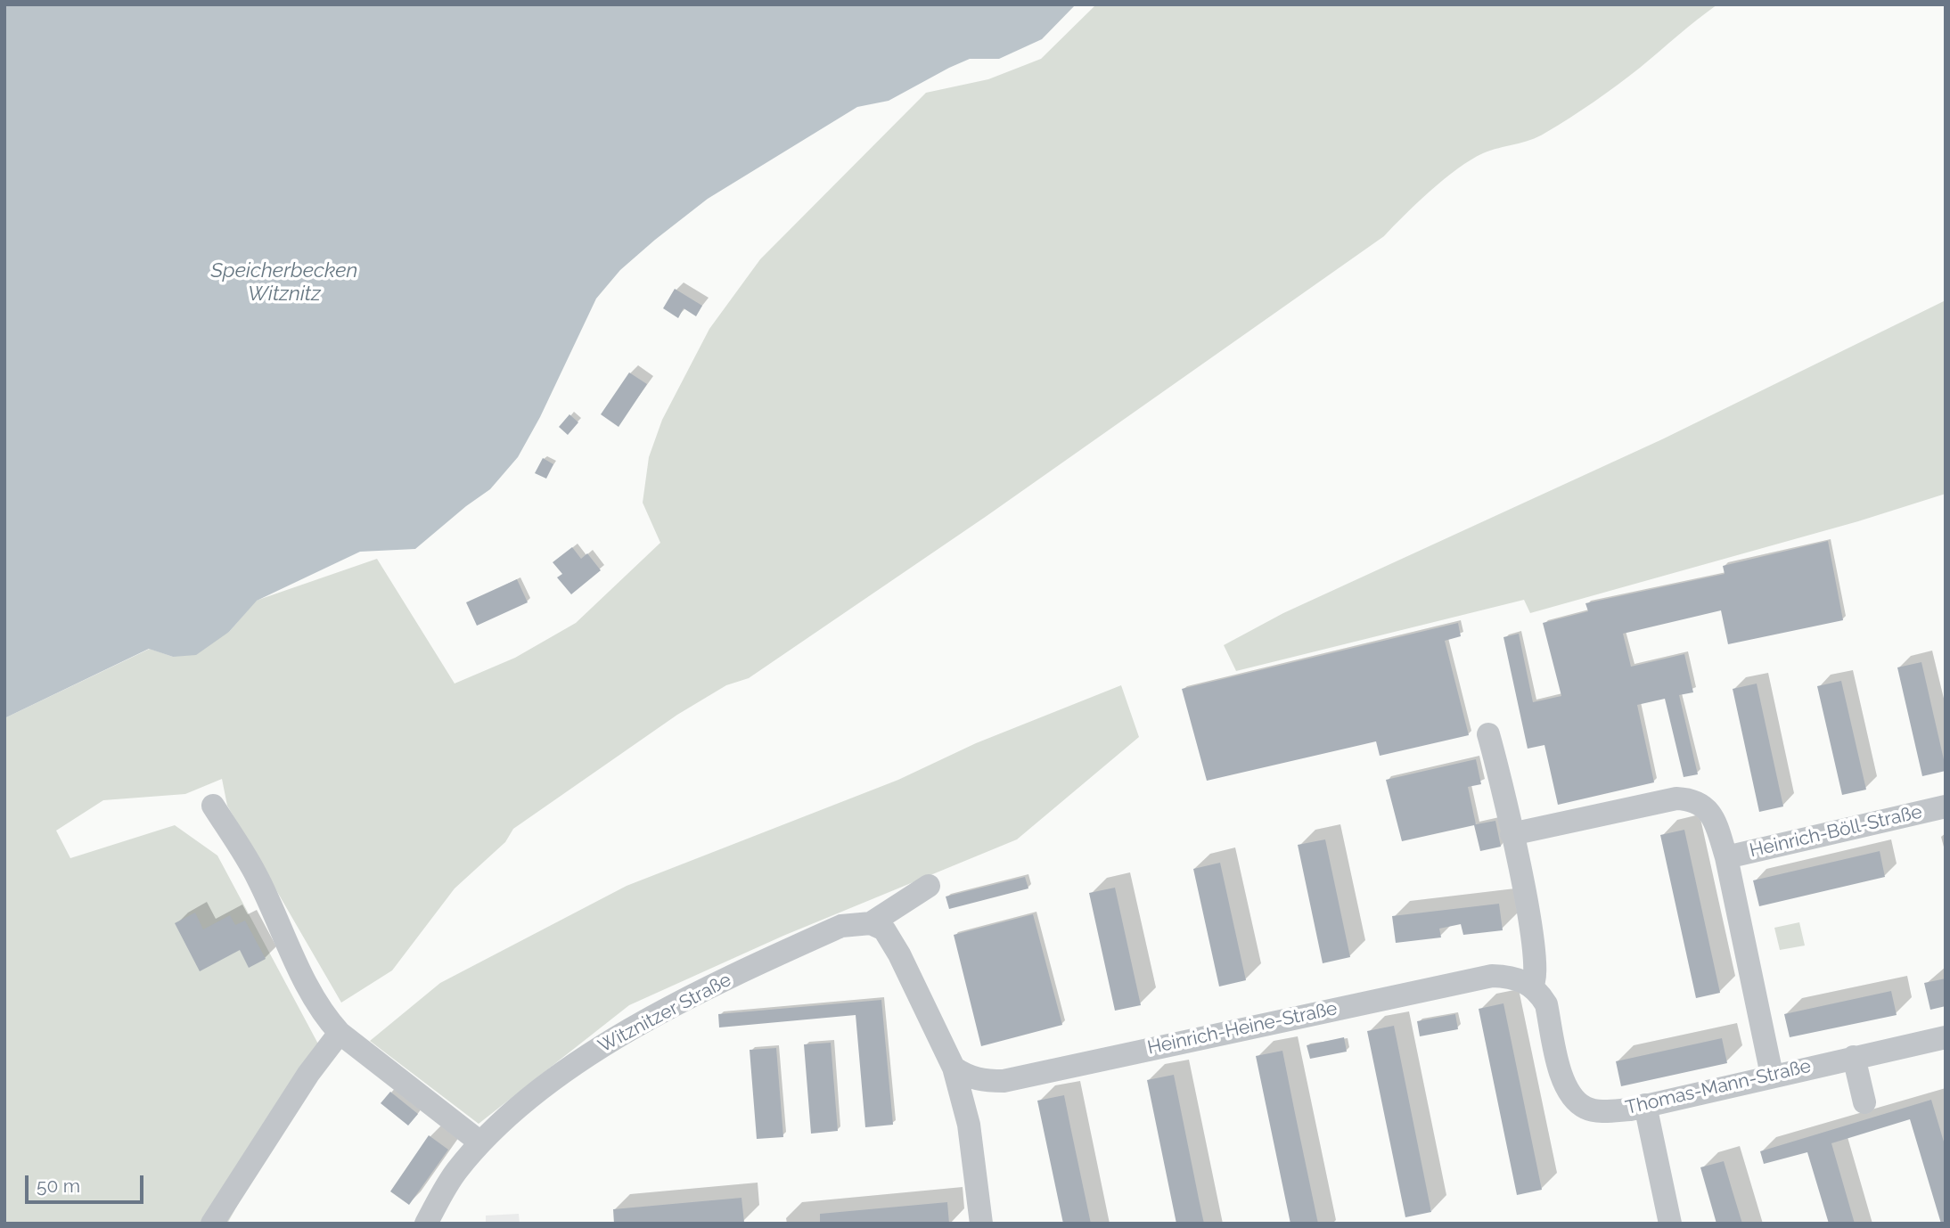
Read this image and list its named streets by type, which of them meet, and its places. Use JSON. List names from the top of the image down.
{
  "streets": {
    "street": [
      "Heinrich-Böll-Straße",
      "Witznitzer Straße",
      "Heinrich-Heine-Straße",
      "Thomas-Mann-Straße"
    ]
  },
  "crossings": [
    ["Heinrich-Böll-Straße", "Thomas-Mann-Straße"],
    ["Heinrich-Heine-Straße", "Thomas-Mann-Straße"]
  ],
  "water": ["Speicherbecken Witznitz"],
  "scale_bar": "50 m"
}
